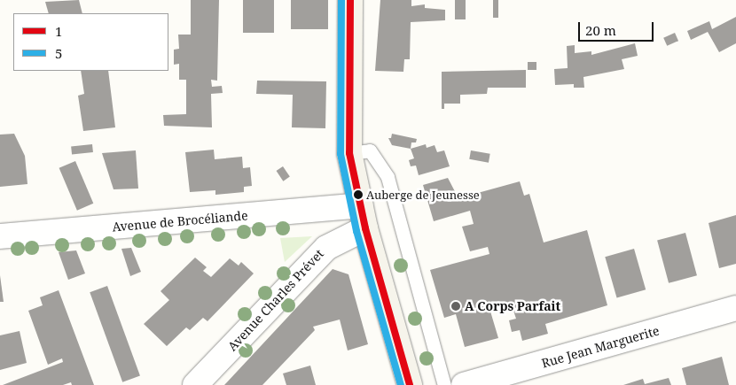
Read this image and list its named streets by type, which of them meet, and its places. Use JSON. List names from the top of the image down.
{
  "streets": {
    "street": ["Avenue de Brocéliande", "Avenue Charles Prévet", "Rue Jean Marguerite"]
  },
  "places": ["Auberge de Jeunesse", "A Corps Parfait"],
  "lines": ["transit line 1", "transit line 5"],
  "legend": ["1", "5"],
  "scale_bar": "20 m"
}
